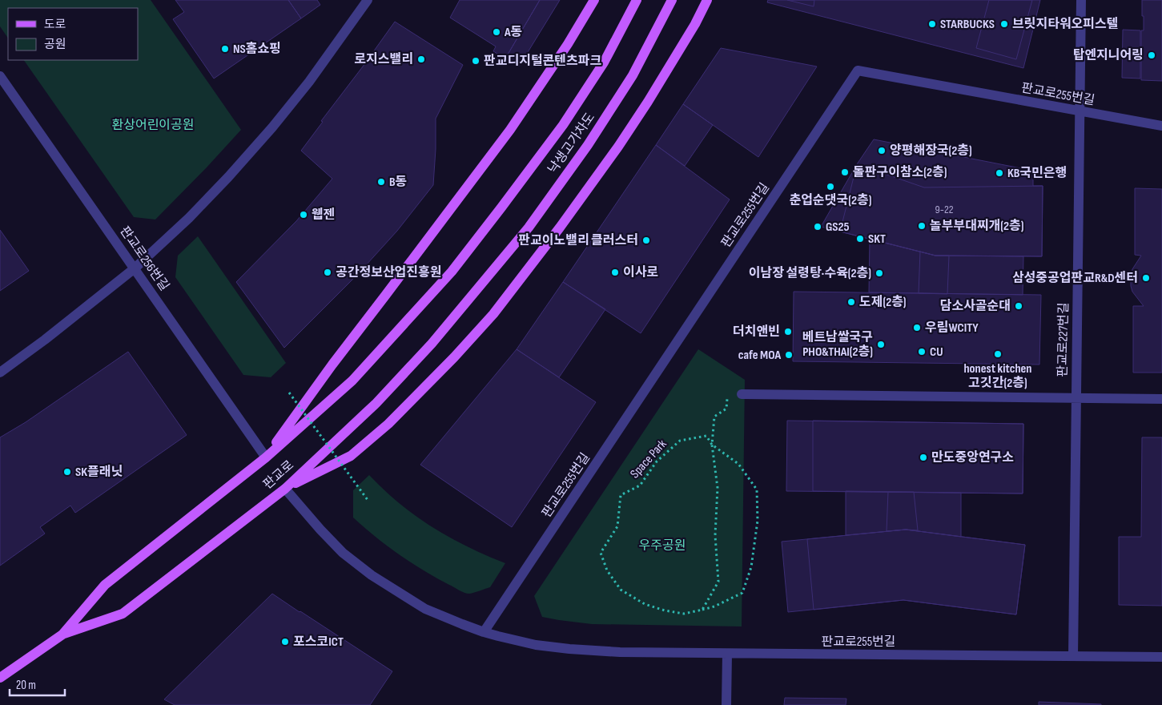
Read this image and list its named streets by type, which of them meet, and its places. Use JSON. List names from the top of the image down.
{
  "streets": {
    "main road": ["낙생고가차도", "판교로"],
    "street": ["판교로255번길", "판교로256번길", "판교로227번길"],
    "path": ["Space Park"]
  },
  "crossings": [
    ["판교로255번길", "판교로227번길"],
    ["판교로255번길", "판교로"],
    ["낙생고가차도", "판교로"],
    ["판교로256번길", "판교로"]
  ],
  "parks": ["환상어린이공원", "우주공원"],
  "places": [
    "STARBUCKS",
    "브릿지타워오피스텔",
    "A동",
    "NS홈쇼핑",
    "탑엔지니어링",
    "로지스밸리",
    "판교디지털콘텐츠파크",
    "양평해장국(2층)",
    "돌판구이참소(2층)",
    "KB국민은행",
    "B동",
    "춘업순댓국(2층)",
    "웹젠",
    "놀부부대찌개(2층)",
    "GS25",
    "SKT",
    "판교이노밸리 클러스터",
    "공간정보산업진흥원",
    "이사로",
    "이남장 설령탕·수육(2층)",
    "삼성중공업판교R&D센터",
    "도제(2층)",
    "담소사골순대",
    "우림WCITY",
    "더치앤빈",
    "베트남쌀국구 PHO&THAI(2층)",
    "CU",
    "honest kitchen 고깃간(2층)",
    "cafe MOA",
    "만도중앙연구소",
    "SK플래닛",
    "포스코ICT"
  ],
  "house_numbers": ["9-22"],
  "legend": ["도로", "공원"],
  "scale_bar": "20 m"
}
